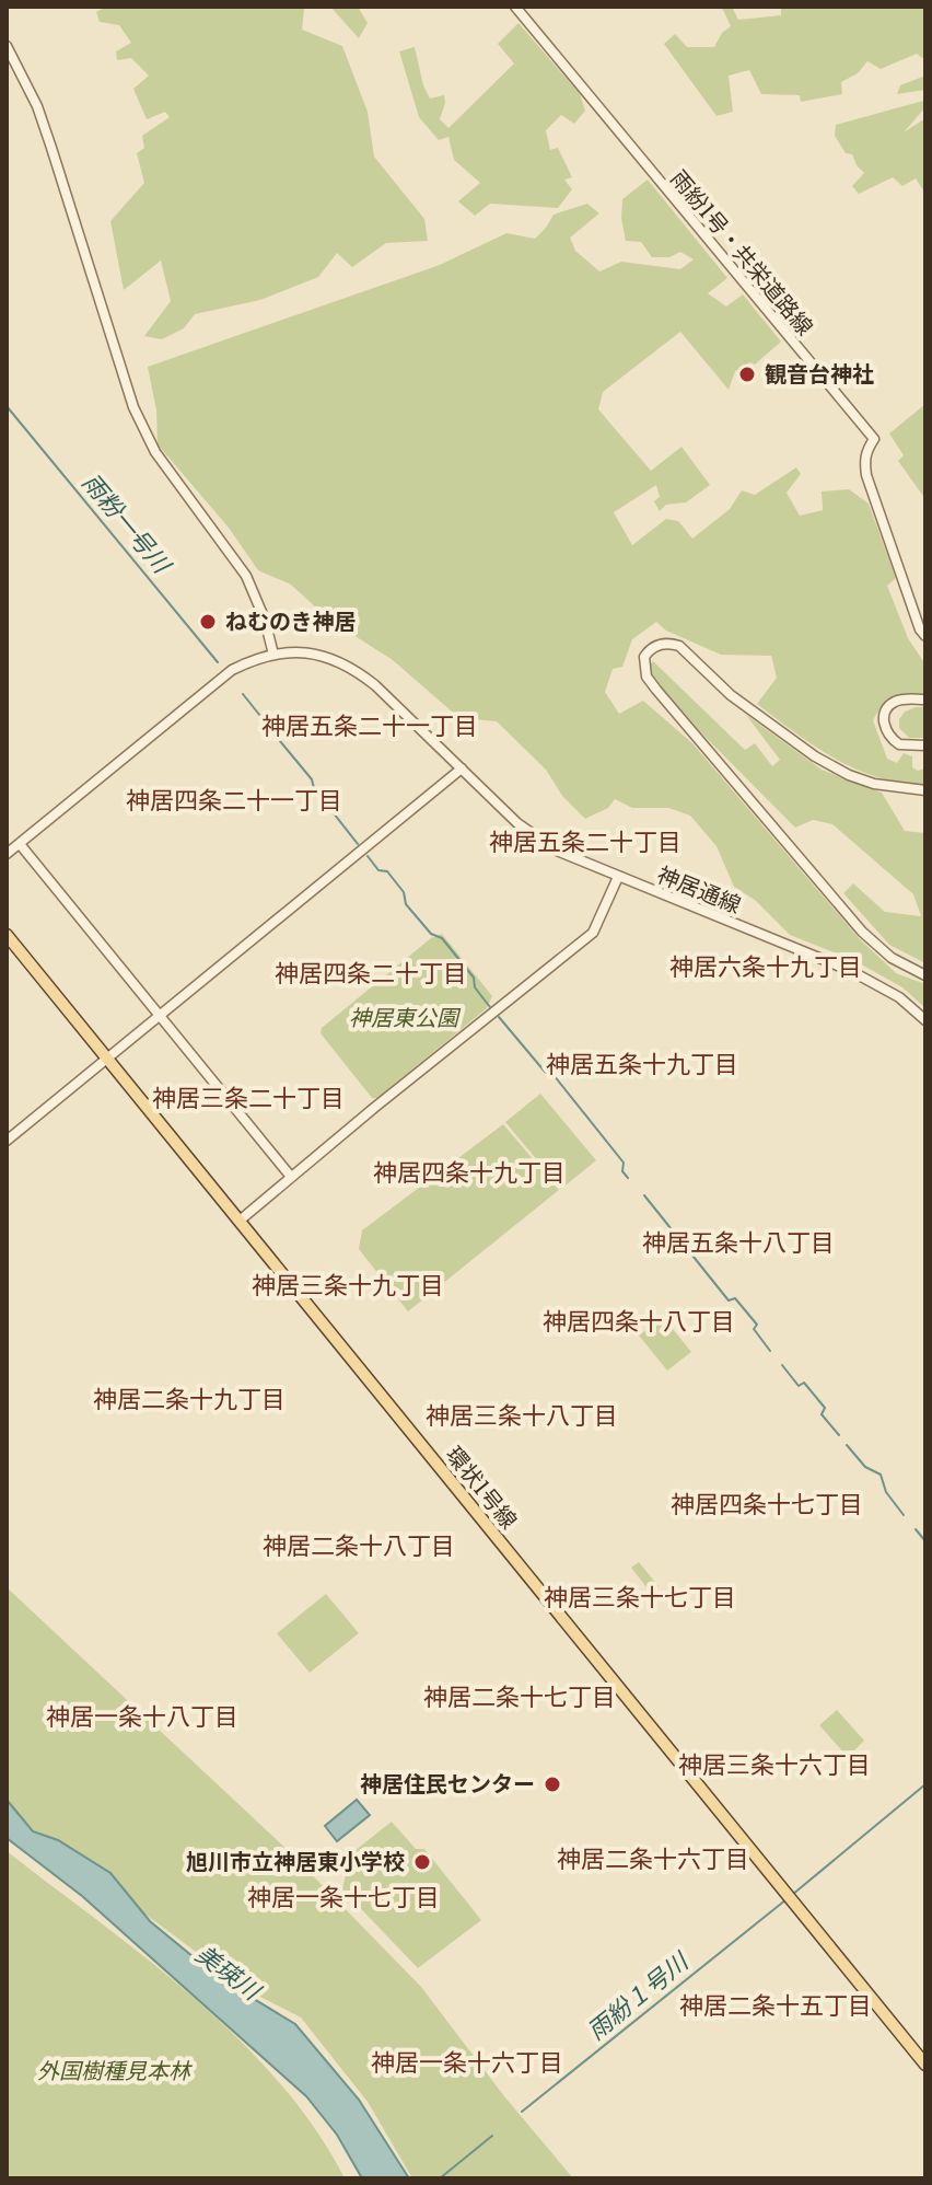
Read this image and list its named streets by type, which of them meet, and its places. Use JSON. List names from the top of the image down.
{
  "streets": {
    "main road": ["環状1号線"],
    "street": ["雨紛1号・共栄道路線", "神居通線"]
  },
  "districts": [
    "神居五条二十一丁目",
    "神居四条二十一丁目",
    "神居五条二十丁目",
    "神居六条十九丁目",
    "神居四条二十丁目",
    "神居五条十九丁目",
    "神居三条二十丁目",
    "神居四条十九丁目",
    "神居五条十八丁目",
    "神居三条十九丁目",
    "神居四条十八丁目",
    "神居二条十九丁目",
    "神居三条十八丁目",
    "神居四条十七丁目",
    "神居二条十八丁目",
    "神居三条十七丁目",
    "神居二条十七丁目",
    "神居一条十八丁目",
    "神居三条十六丁目",
    "神居二条十六丁目",
    "神居一条十七丁目",
    "神居二条十五丁目",
    "神居一条十六丁目"
  ],
  "water": ["雨粉一号川", "美瑛川", "雨紛１号川"],
  "parks": ["神居東公園", "外国樹種見本林"],
  "places": [
    "観音台神社",
    "ねむのき神居",
    "神居住民センター",
    "旭川市立神居東小学校"
  ]
}
